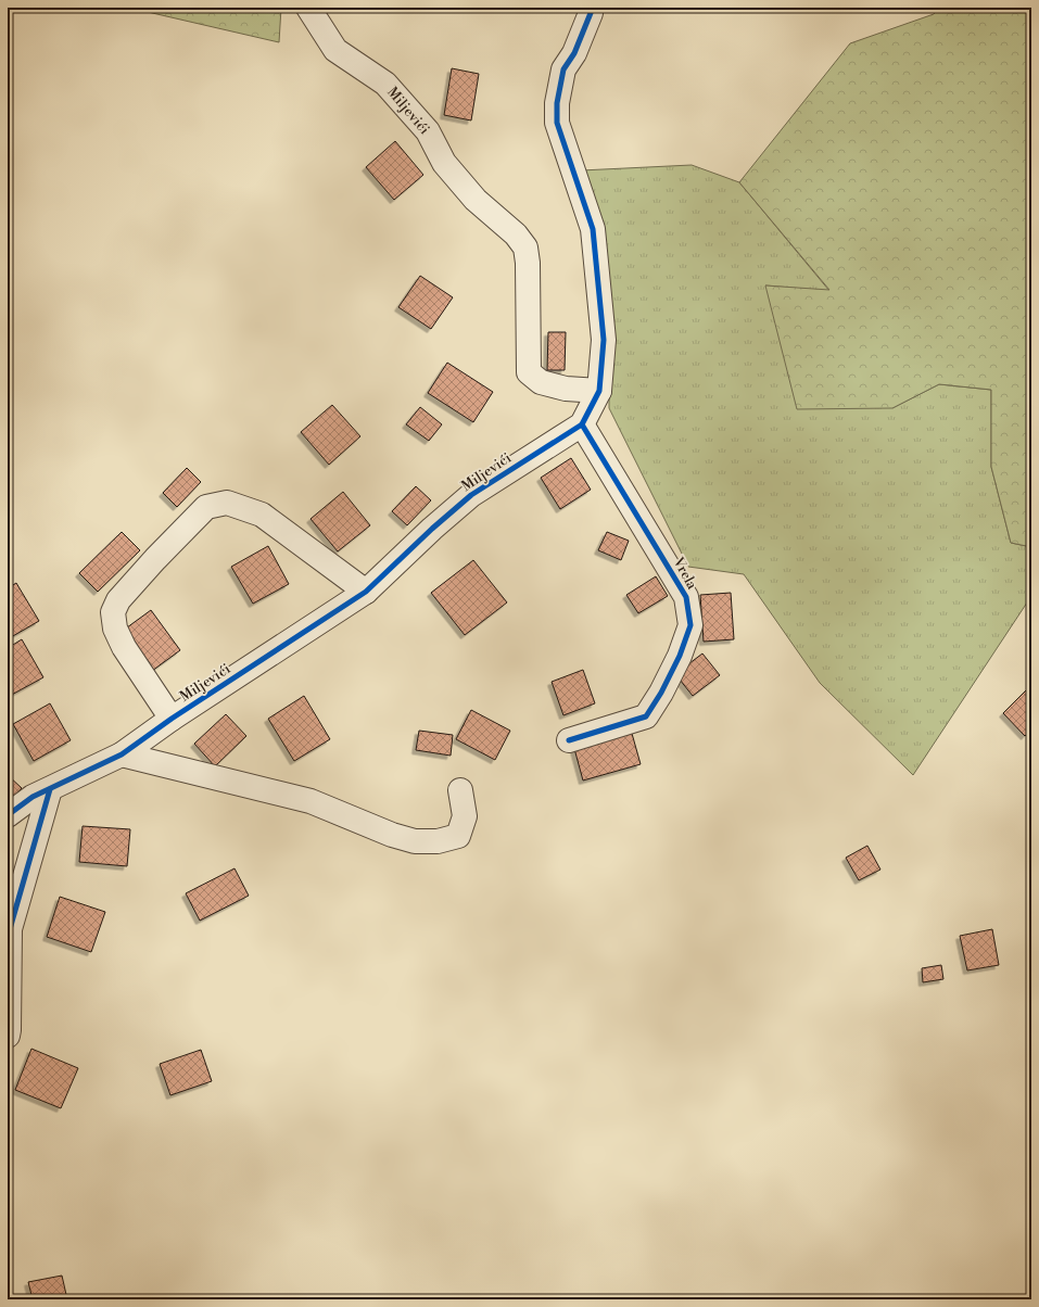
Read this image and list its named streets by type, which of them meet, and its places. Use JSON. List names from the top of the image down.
{
  "streets": {
    "street": ["Miljevići", "Vrela"]
  },
  "crossings": [
    ["Miljevići", "Vrela"]
  ]
}
